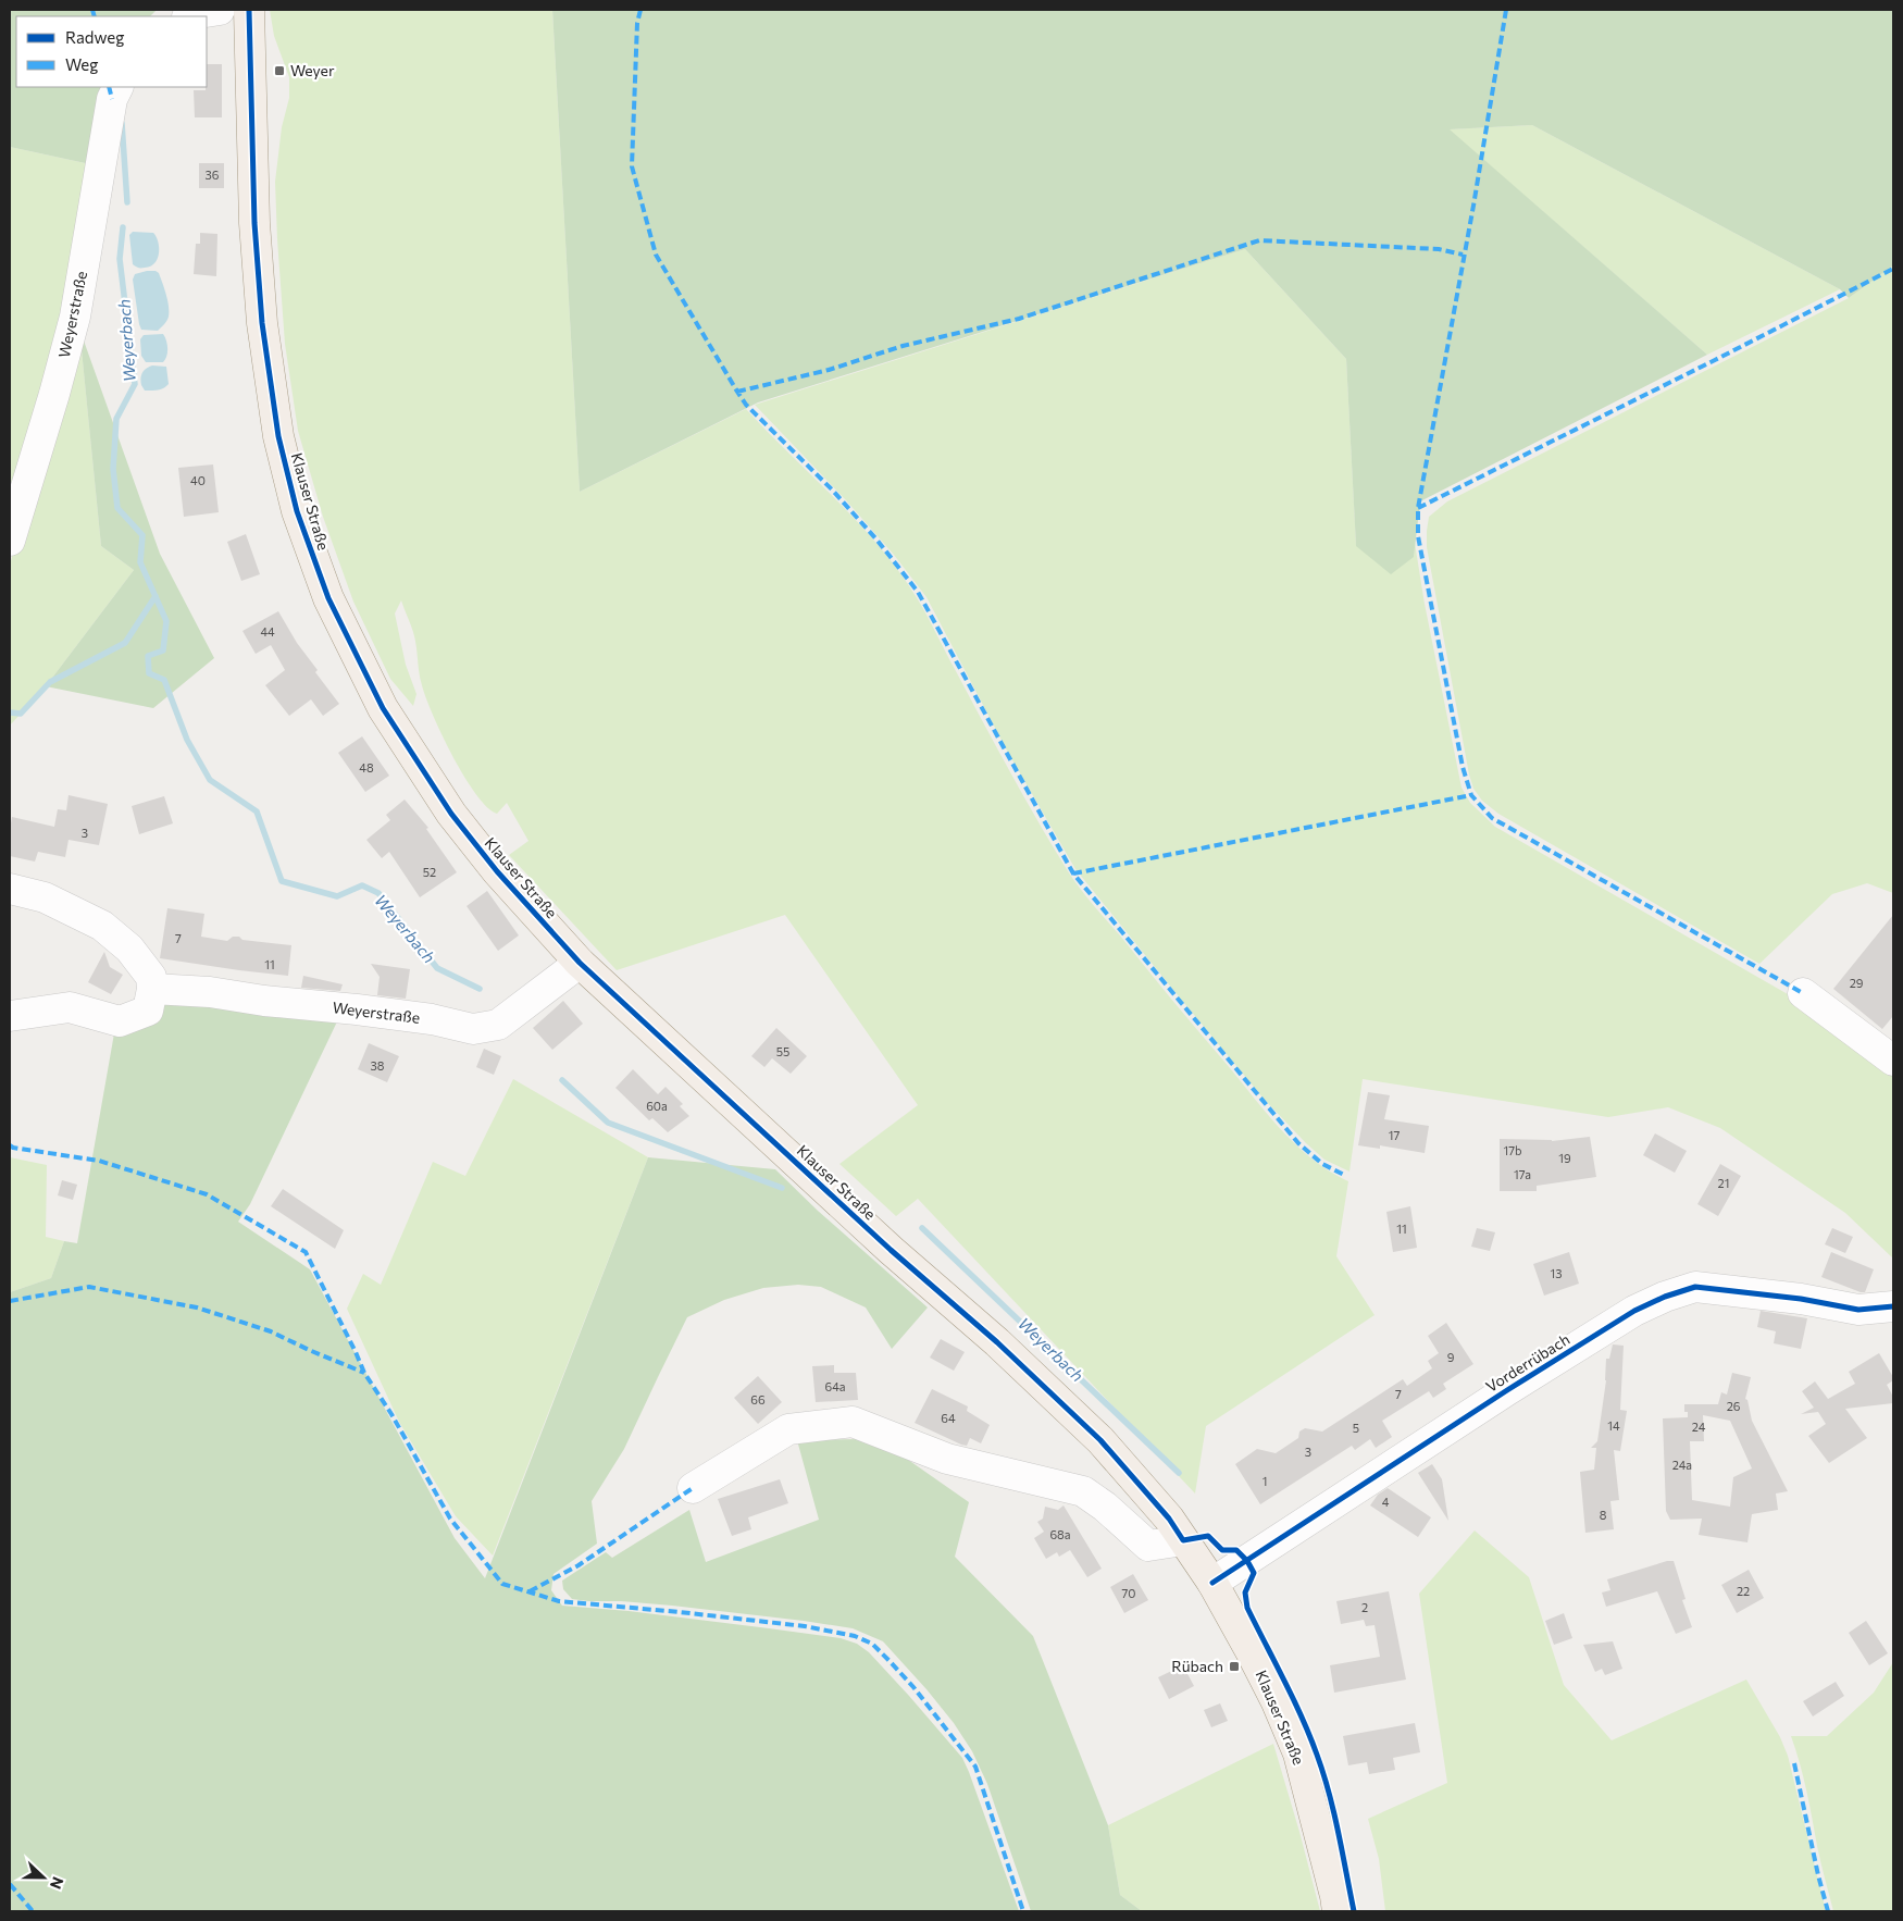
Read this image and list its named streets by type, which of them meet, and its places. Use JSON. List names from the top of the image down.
{
  "streets": {
    "main road": ["Klauser Straße"],
    "street": ["Weyerstraße", "Vorderrübach"]
  },
  "crossings": [
    ["Weyerstraße", "Klauser Straße"],
    ["Klauser Straße", "Vorderrübach"]
  ],
  "water": ["Weyerbach"],
  "places": {
    "transit": ["Weyer", "Rübach"]
  },
  "house_numbers": [
    "36",
    "40",
    "44",
    "48",
    "3",
    "52",
    "7",
    "11",
    "29",
    "55",
    "38",
    "60a",
    "17",
    "17b",
    "19",
    "17a",
    "21",
    "11",
    "13",
    "9",
    "64a",
    "7",
    "66",
    "26",
    "64",
    "14",
    "24",
    "5",
    "3",
    "24a",
    "1",
    "4",
    "8",
    "68a",
    "22",
    "70",
    "2"
  ],
  "legend": ["Radweg", "Weg"],
  "north": "right"
}
